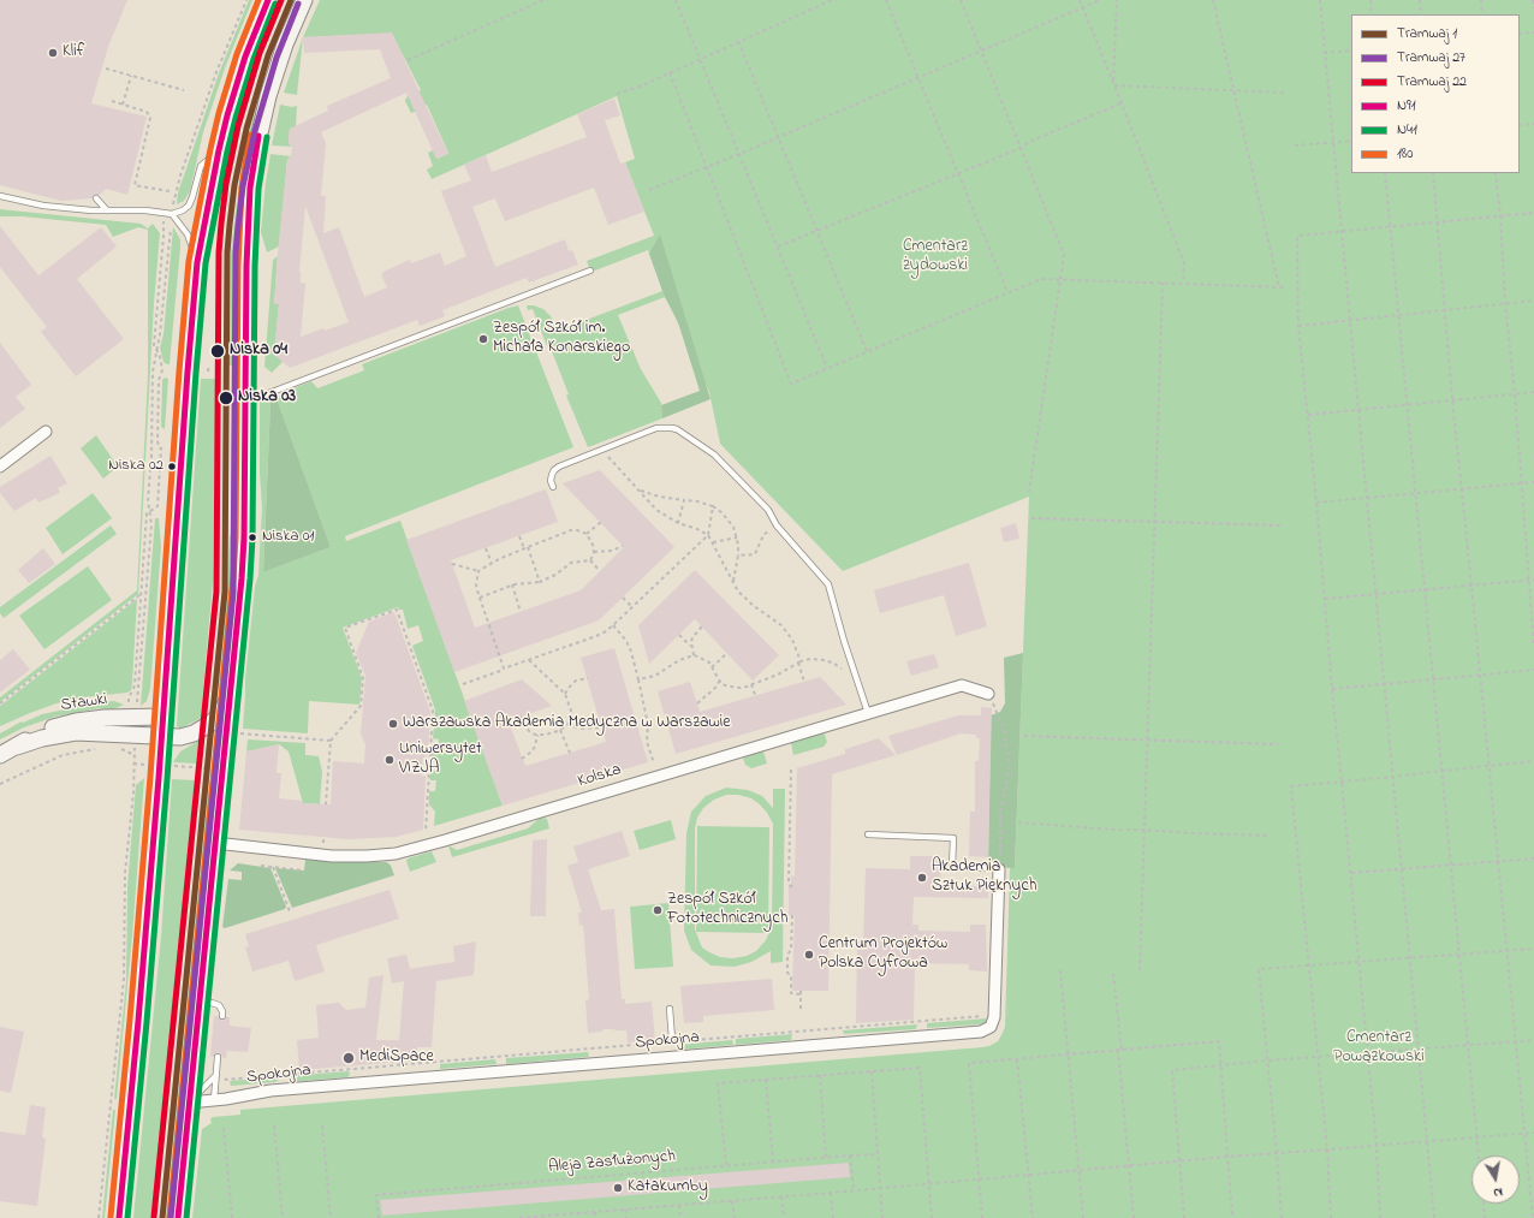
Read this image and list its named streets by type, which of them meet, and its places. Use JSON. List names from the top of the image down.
{
  "streets": {
    "main road": ["Stawki"],
    "street": ["Kolska", "Spokojna"],
    "path": ["Aleja Zasłużonych"]
  },
  "parks": ["Cmentarz żydowski", "Cmentarz Powązkowski"],
  "places": [
    "Klif",
    "Zespół Szkół im. Michała Konarskiego",
    "Niska 04",
    "Niska 03",
    "Niska 02",
    "Niska 01",
    "Warszawska Akademia Medyczna w Warszawie",
    "Uniwersytet VIZJA",
    "Akademia Sztuk Pięknych",
    "Zespół Szkół Fototechnicznych",
    "Centrum Projektów Polska Cyfrowa",
    "MediSpace",
    "Katakumby"
  ],
  "lines": [
    "tram line 1",
    "tram line 22",
    "transit line N91",
    "transit line 180",
    "tram line 27",
    "transit line N41"
  ],
  "legend": [
    "Tramwaj 1",
    "Tramwaj 27",
    "Tramwaj 22",
    "N91",
    "N41",
    "180"
  ],
  "north": "bottom"
}
